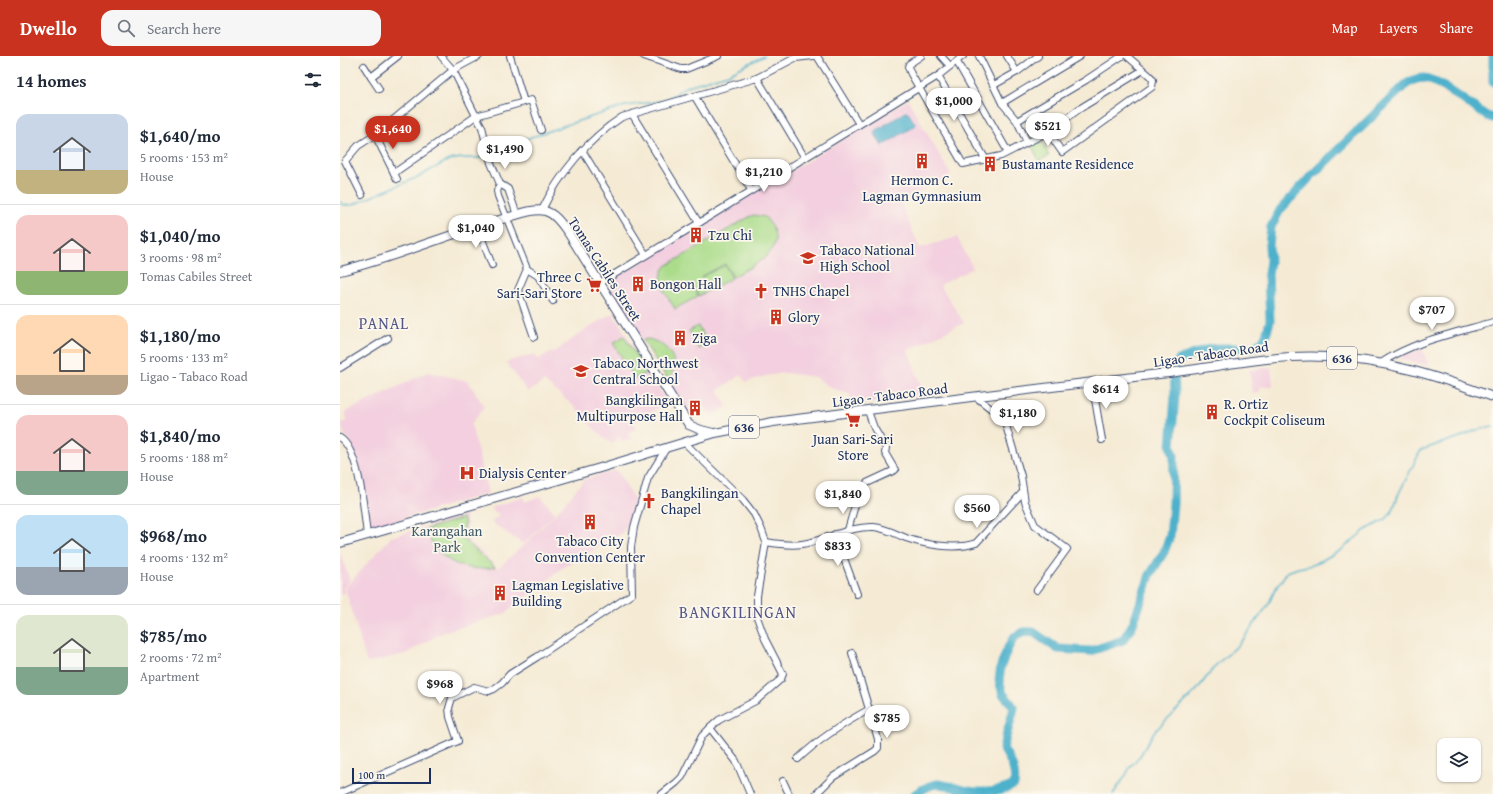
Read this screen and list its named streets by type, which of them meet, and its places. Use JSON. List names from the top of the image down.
{
  "streets": {
    "main road": ["Tomas Cabiles Street", "Ligao - Tabaco Road", "636"]
  },
  "crossings": [
    ["Tomas Cabiles Street", "Ligao - Tabaco Road"],
    ["Ligao - Tabaco Road", "636"]
  ],
  "districts": ["PANAL", "BANGKILINGAN"],
  "parks": ["Karangahan Park"],
  "places": {
    "building": [
      "Hermon C. Lagman Gymnasium",
      "Bustamante Residence",
      "Tzu Chi",
      "Bongon Hall",
      "Glory",
      "Ziga",
      "Bangkilingan Multipurpose Hall",
      "R. Ortiz Cockpit Coliseum",
      "Tabaco City Convention Center",
      "Lagman Legislative Building"
    ],
    "school or university": ["Tabaco National High School", "Tabaco Northwest Central School"],
    "supermarket": ["Three C Sari-Sari Store", "Juan Sari-Sari Store"],
    "church": ["TNHS Chapel", "Bangkilingan Chapel"],
    "hospital": ["Dialysis Center"]
  },
  "scale_bar": "100 m",
  "page": {
    "header": "Dwello",
    "search": "Search here",
    "nav": ["Map", "Layers", "Share"],
    "heading": "14 homes",
    "price": [
      "$1,000",
      "$521",
      "$1,640",
      "$1,490",
      "$1,210",
      "$1,040",
      "$707",
      "$614",
      "$1,180",
      "$1,840",
      "$560",
      "$833",
      "$968",
      "$785"
    ],
    "list": [
      {
        "name": "$1,640/mo",
        "note": "5 rooms · 153 m² · House"
      },
      {
        "name": "$1,040/mo",
        "note": "3 rooms · 98 m² · Tomas Cabiles Street"
      },
      {
        "name": "$1,180/mo",
        "note": "5 rooms · 133 m² · Ligao - Tabaco Road"
      },
      {
        "name": "$1,840/mo",
        "note": "5 rooms · 188 m² · House"
      },
      {
        "name": "$968/mo",
        "note": "4 rooms · 132 m² · House"
      },
      {
        "name": "$785/mo",
        "note": "2 rooms · 72 m² · Apartment"
      }
    ],
    "scale": "100 m"
  }
}
